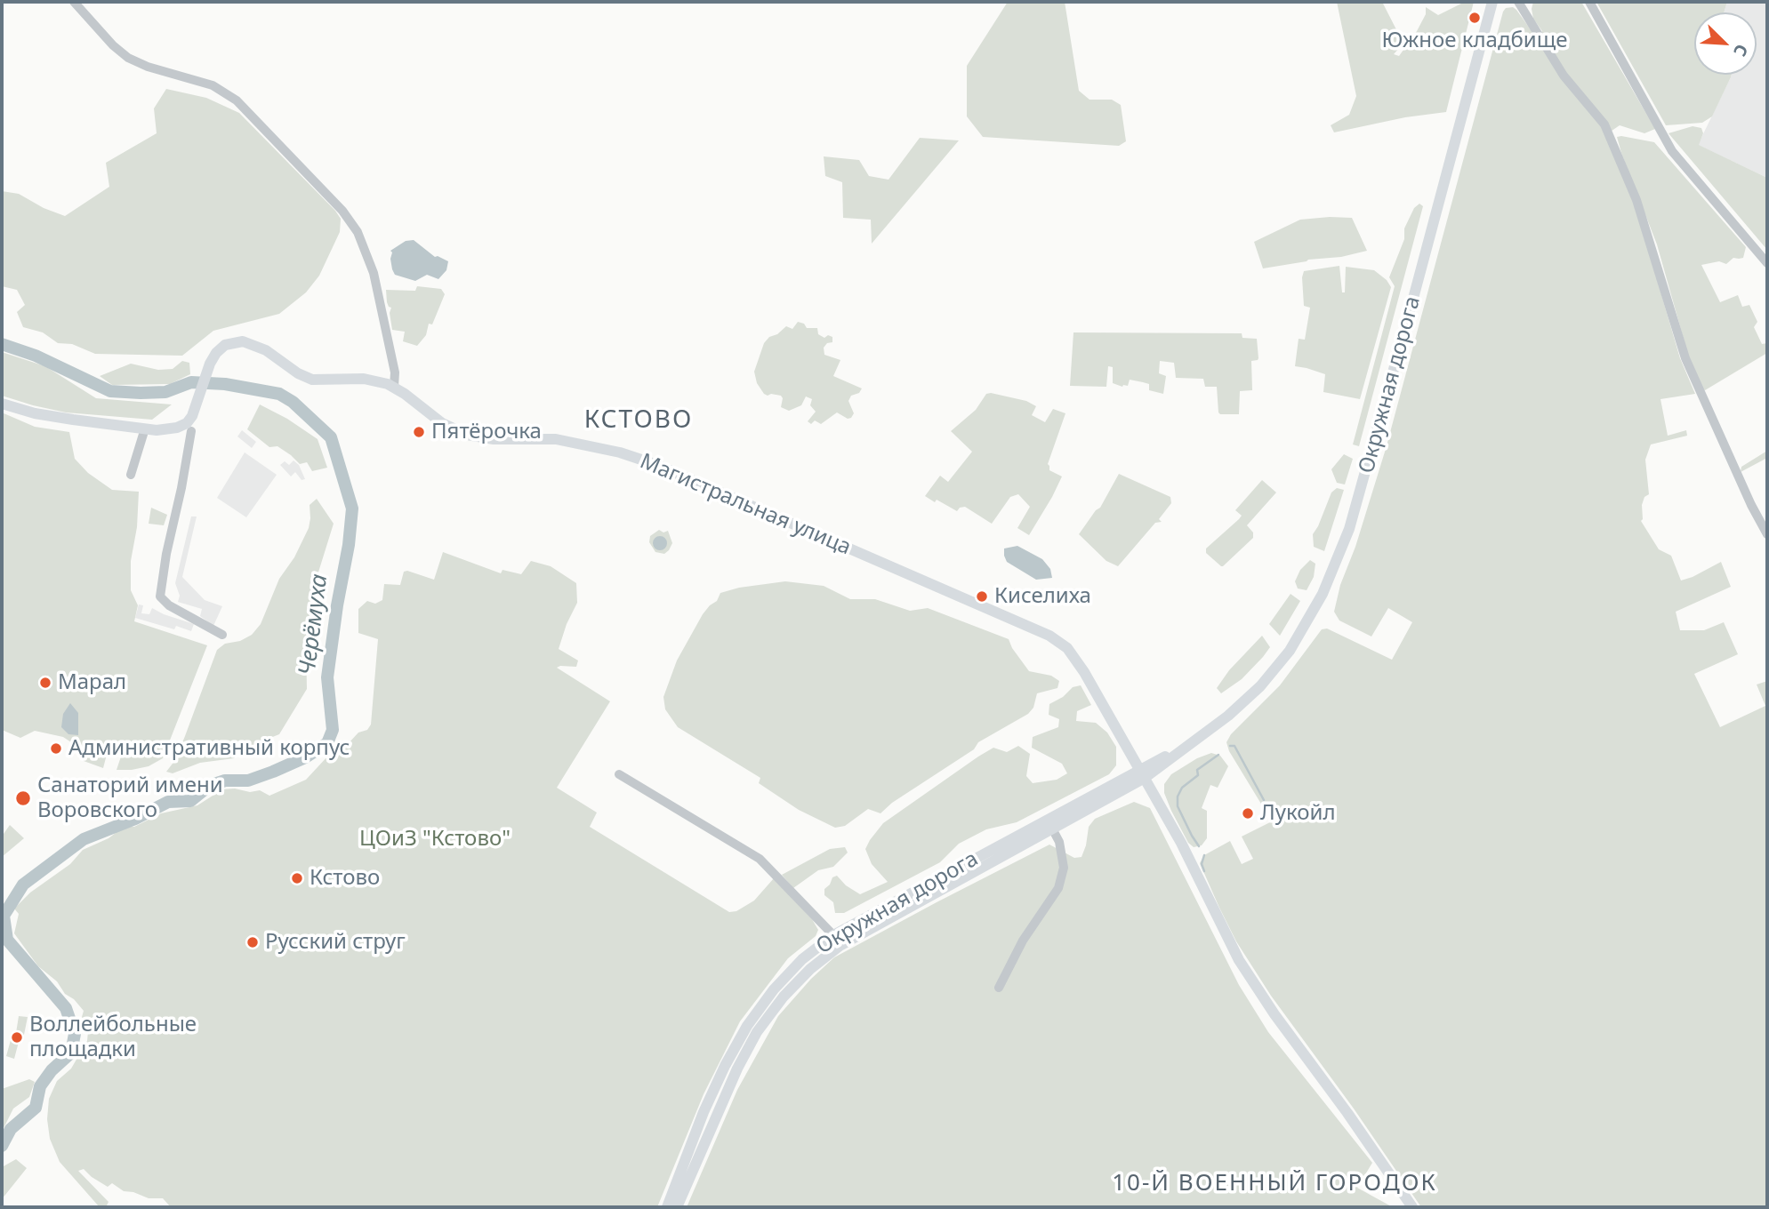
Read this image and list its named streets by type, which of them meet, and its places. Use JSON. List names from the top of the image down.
{
  "streets": {
    "main road": ["Окружная дорога", "Магистральная улица"]
  },
  "crossings": [
    ["Окружная дорога", "Магистральная улица"]
  ],
  "districts": ["КСТОВО", "10-Й ВОЕННЫЙ ГОРОДОК"],
  "water": ["Черёмуха"],
  "parks": ["ЦОиЗ \"Кстово\""],
  "places": [
    "Южное кладбище",
    "Пятёрочка",
    "Киселиха",
    "Марал",
    "Административный корпус",
    "Санаторий имени Воровского",
    "Лукойл",
    "Кстово",
    "Русский струг",
    "Воллейбольные площадки"
  ],
  "north": "bottom right"
}
